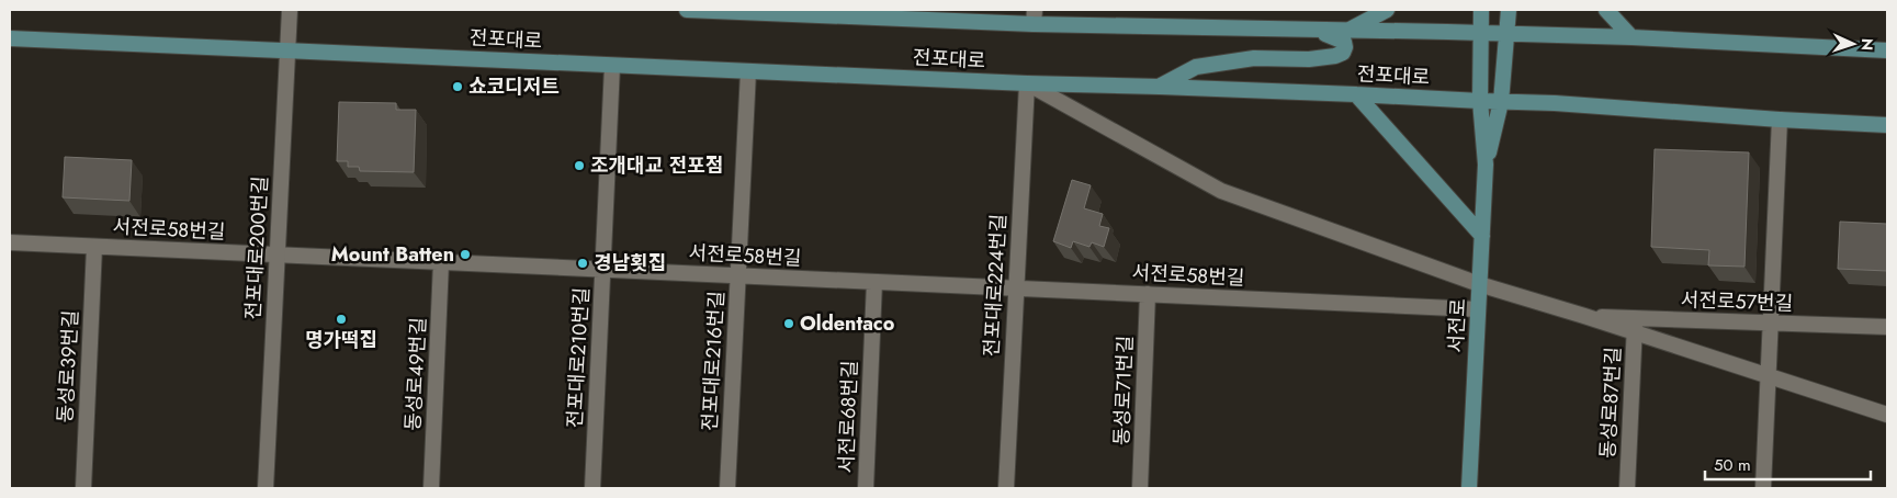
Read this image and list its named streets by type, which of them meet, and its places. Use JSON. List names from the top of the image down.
{
  "streets": {
    "main road": ["전포대로", "서전로"],
    "street": [
      "서전로58번길",
      "전포대로200번길",
      "전포대로224번길",
      "서전로57번길",
      "전포대로210번길",
      "전포대로216번길",
      "동성로39번길",
      "동성로49번길",
      "동성로71번길",
      "동성로87번길",
      "서전로68번길"
    ]
  },
  "crossings": [
    ["전포대로", "전포대로200번길"],
    ["전포대로", "전포대로224번길"],
    ["전포대로", "서전로57번길"],
    ["전포대로", "서전로"],
    ["전포대로", "전포대로210번길"],
    ["전포대로", "전포대로216번길"],
    ["서전로58번길", "전포대로200번길"],
    ["서전로58번길", "전포대로224번길"],
    ["서전로58번길", "서전로"],
    ["서전로58번길", "전포대로210번길"],
    ["서전로58번길", "전포대로216번길"],
    ["서전로58번길", "동성로39번길"],
    ["서전로58번길", "동성로49번길"],
    ["서전로58번길", "동성로71번길"],
    ["서전로58번길", "서전로68번길"],
    ["전포대로224번길", "서전로57번길"],
    ["서전로57번길", "서전로"],
    ["서전로57번길", "동성로87번길"]
  ],
  "places": [
    "쇼코디저트",
    "조개대교 전포점",
    "Mount Batten",
    "경남횟집",
    "명가떡집",
    "Oldentaco"
  ],
  "scale_bar": "50 m",
  "north": "right"
}
